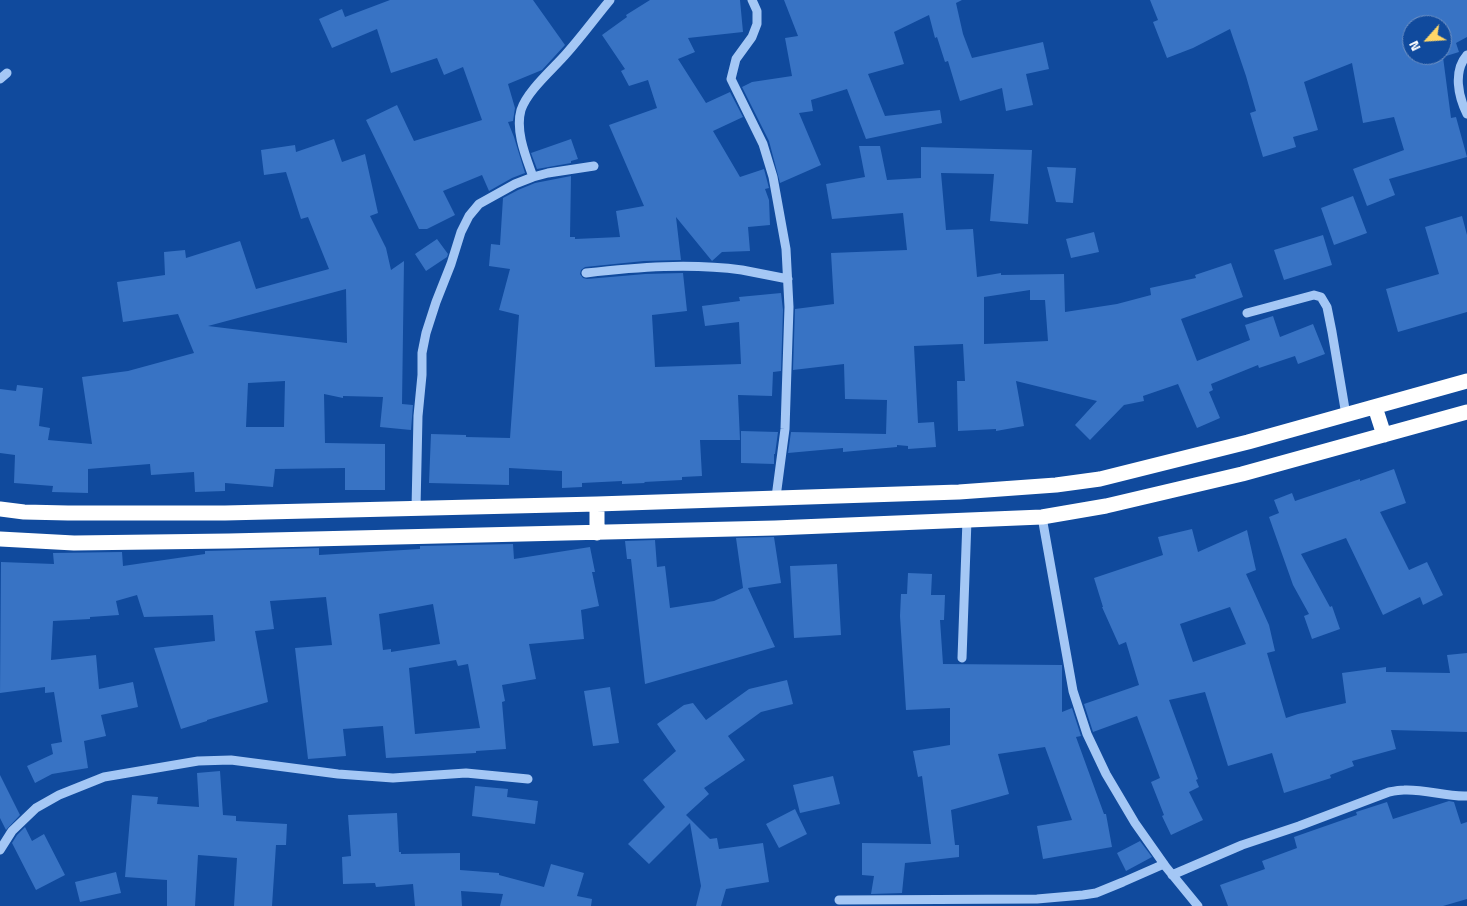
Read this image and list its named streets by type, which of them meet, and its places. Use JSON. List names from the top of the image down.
{
  "north": "bottom left"
}
